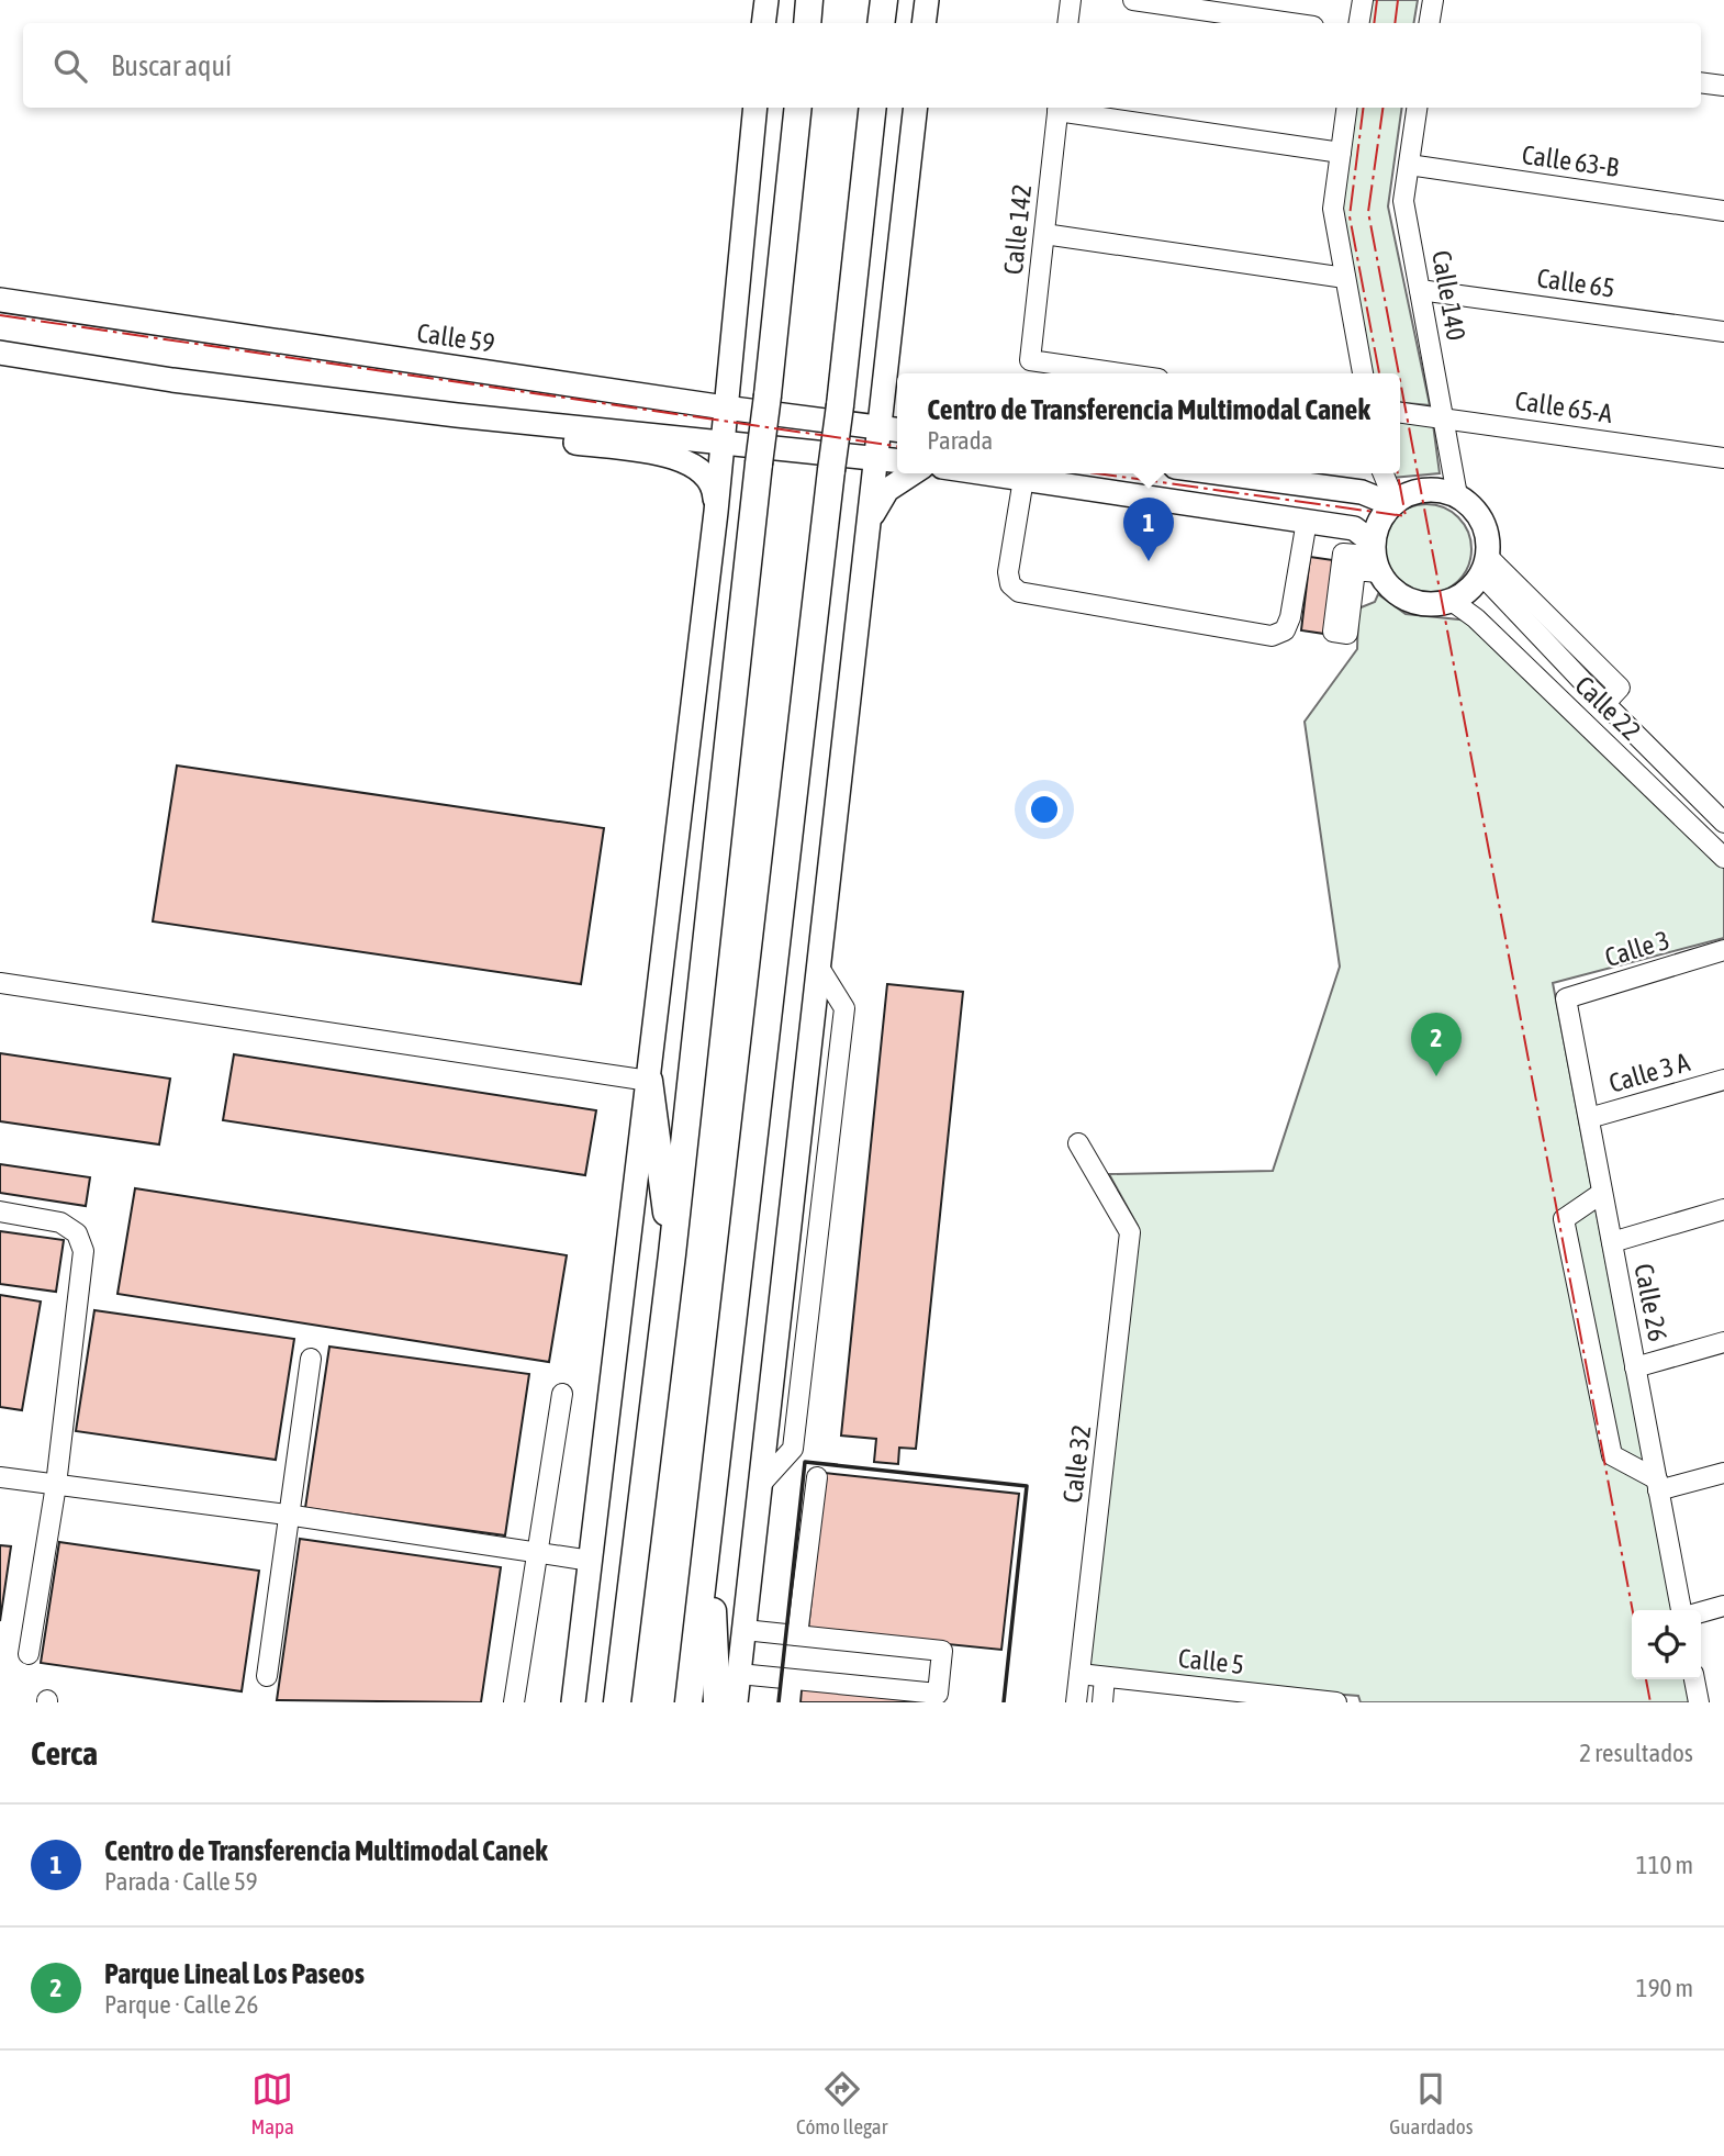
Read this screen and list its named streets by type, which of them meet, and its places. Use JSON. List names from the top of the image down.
{
  "streets": {
    "main road": ["Calle 59"],
    "street": [
      "Calle 63-B",
      "Calle 142",
      "Calle 65",
      "Calle 140",
      "Calle 65-A",
      "Calle 22",
      "Calle 3",
      "Calle 3 A",
      "Calle 26",
      "Calle 32",
      "Calle 5"
    ]
  },
  "crossings": [
    ["Calle 63-B", "Calle 140"],
    ["Calle 65", "Calle 140"],
    ["Calle 140", "Calle 65-A"],
    ["Calle 140", "Calle 22"],
    ["Calle 3", "Calle 26"],
    ["Calle 3 A", "Calle 26"],
    ["Calle 32", "Calle 5"]
  ],
  "page": {
    "search": "Buscar aquí",
    "popup": ["Centro de Transferencia Multimodal Canek", "Parada"],
    "pins": ["1", "2"],
    "heading": ["Cerca", "2 resultados"],
    "list": [
      {
        "mark": "1",
        "name": "Centro de Transferencia Multimodal Canek",
        "note": "Parada · Calle 59",
        "value": "110 m"
      },
      {
        "mark": "2",
        "name": "Parque Lineal Los Paseos",
        "note": "Parque · Calle 26",
        "value": "190 m"
      }
    ],
    "nav": ["Mapa", "Cómo llegar", "Guardados"]
  }
}
